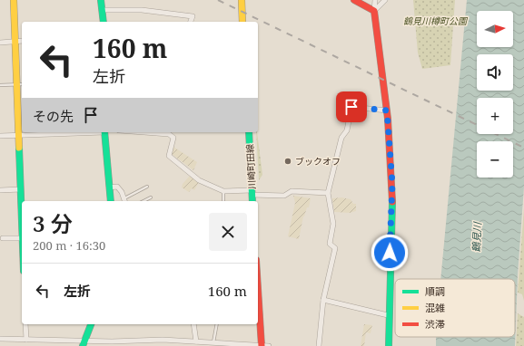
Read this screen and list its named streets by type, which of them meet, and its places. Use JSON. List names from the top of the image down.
{
  "streets": {
    "street": ["川崎町田線"]
  },
  "water": ["鶴見川"],
  "parks": ["鶴見川樽町公園"],
  "places": ["ブックオフ"],
  "legend": ["順調", "混雑", "渋滞"],
  "north": "right",
  "page": {
    "map_buttons": ["+", "−"],
    "turn": ["160 m", "左折"],
    "then": "その先",
    "heading": ["3 分", "200 m · 16:30"],
    "list": [
      {
        "name": "左折",
        "value": "160 m"
      }
    ]
  }
}
